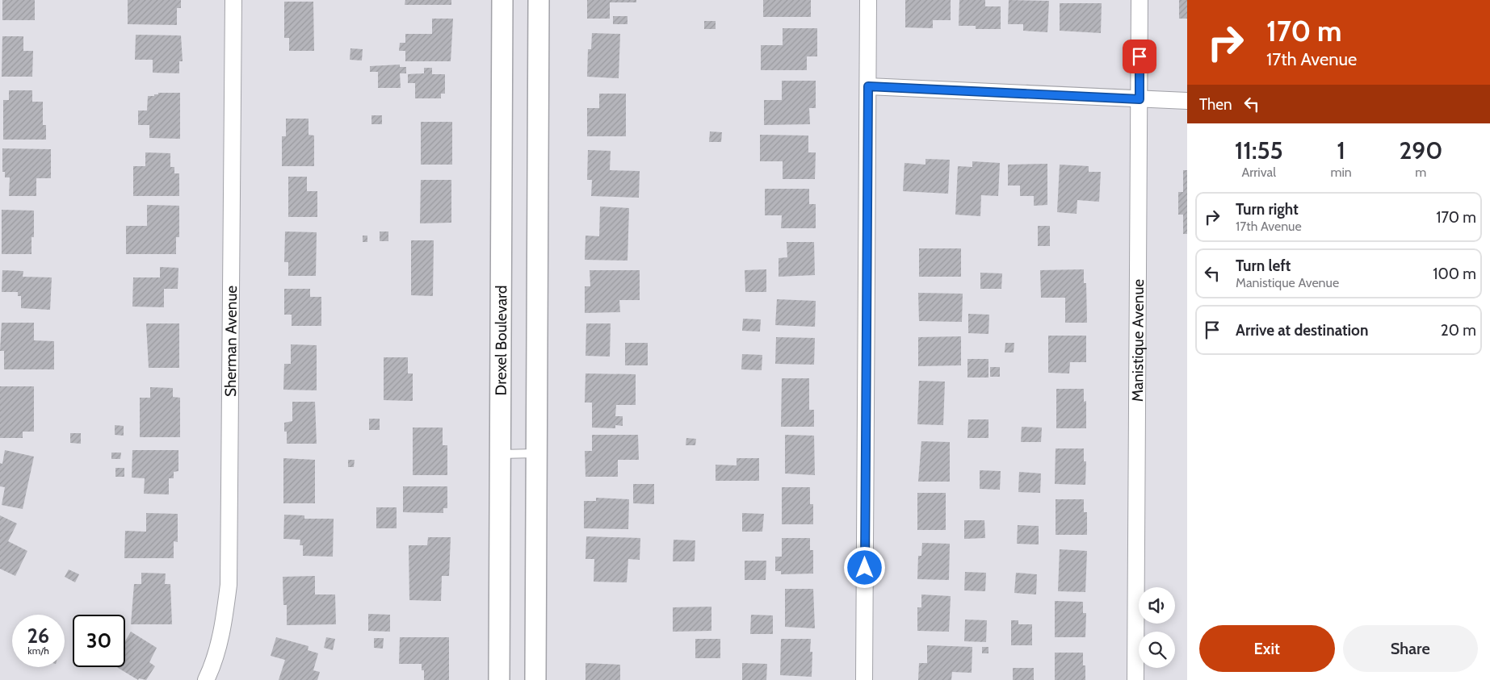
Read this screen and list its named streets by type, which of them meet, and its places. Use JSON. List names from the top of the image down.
{
  "streets": {
    "street": ["Drexel Boulevard", "Manistique Avenue", "Sherman Avenue"]
  },
  "page": {
    "turn": ["170 m", "17th Avenue"],
    "then": "Then",
    "eta": [
      "11:55",
      "Arrival",
      "1",
      "min",
      "290",
      "m"
    ],
    "list": [
      {
        "name": "Turn right",
        "note": "17th Avenue",
        "value": "170 m"
      },
      {
        "name": "Turn left",
        "note": "Manistique Avenue",
        "value": "100 m"
      },
      {
        "name": "Arrive at destination",
        "value": "20 m"
      }
    ],
    "speed": "26 km/h",
    "limit": "30",
    "buttons": ["Exit", "Share"]
  }
}
